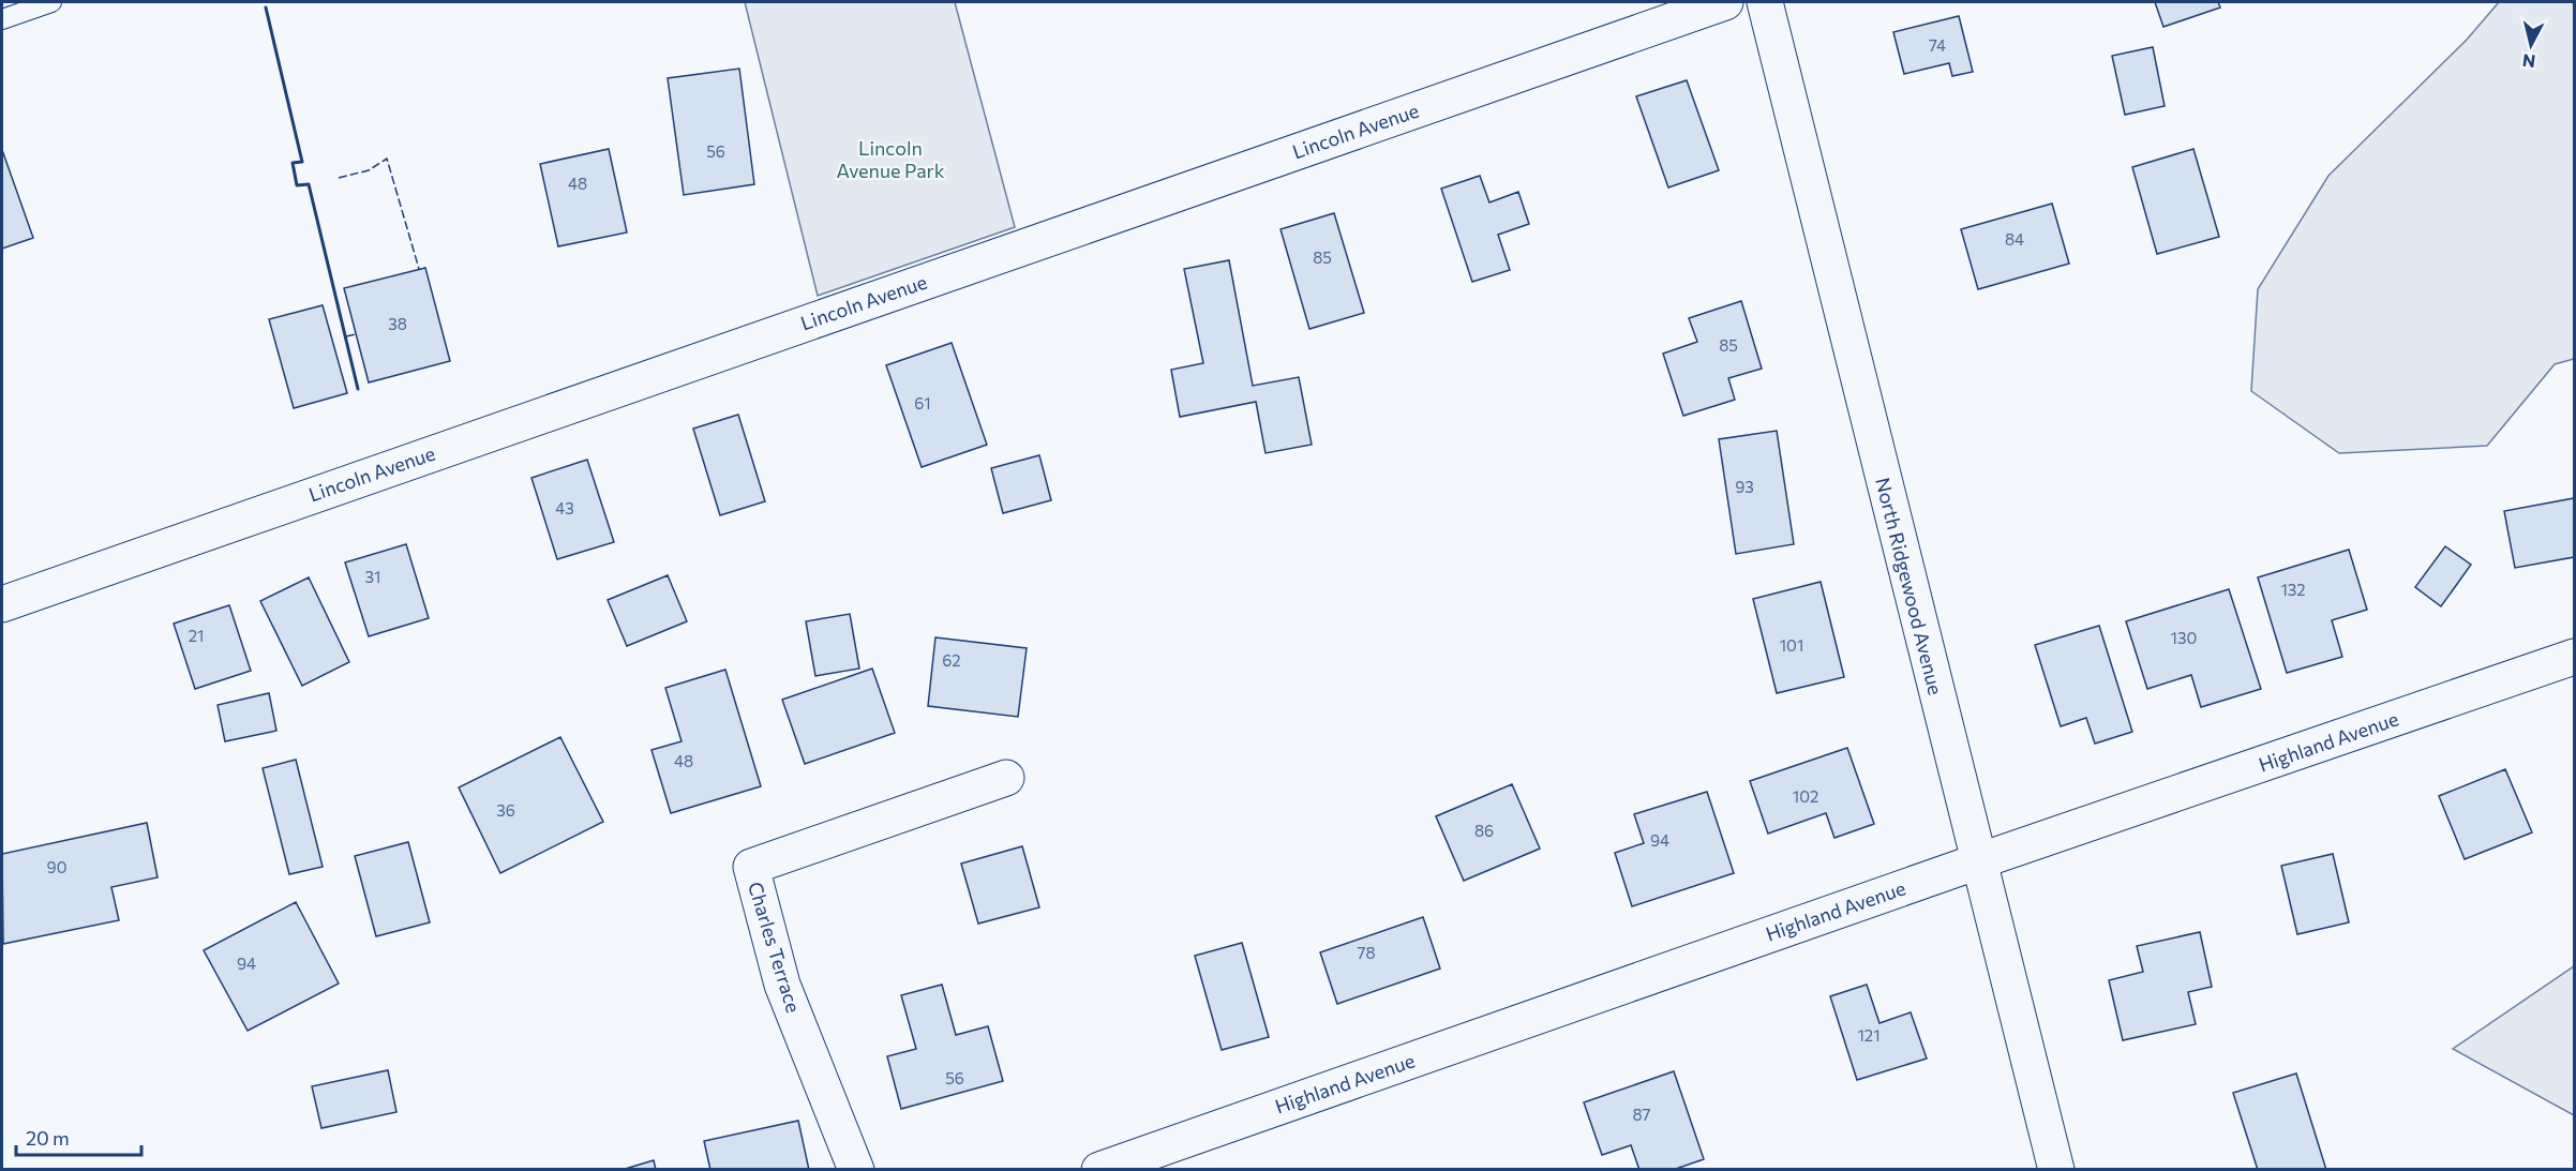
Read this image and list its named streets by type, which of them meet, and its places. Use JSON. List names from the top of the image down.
{
  "streets": {
    "street": [
      "Lincoln Avenue",
      "North Ridgewood Avenue",
      "Highland Avenue",
      "Charles Terrace"
    ]
  },
  "crossings": [
    ["North Ridgewood Avenue", "Highland Avenue"]
  ],
  "parks": ["Lincoln Avenue Park"],
  "house_numbers": [
    "74",
    "56",
    "48",
    "84",
    "85",
    "38",
    "85",
    "61",
    "93",
    "43",
    "31",
    "132",
    "21",
    "130",
    "101",
    "62",
    "48",
    "102",
    "36",
    "86",
    "94",
    "90",
    "78",
    "94",
    "121",
    "56",
    "87"
  ],
  "scale_bar": "20 m",
  "north": "bottom"
}
